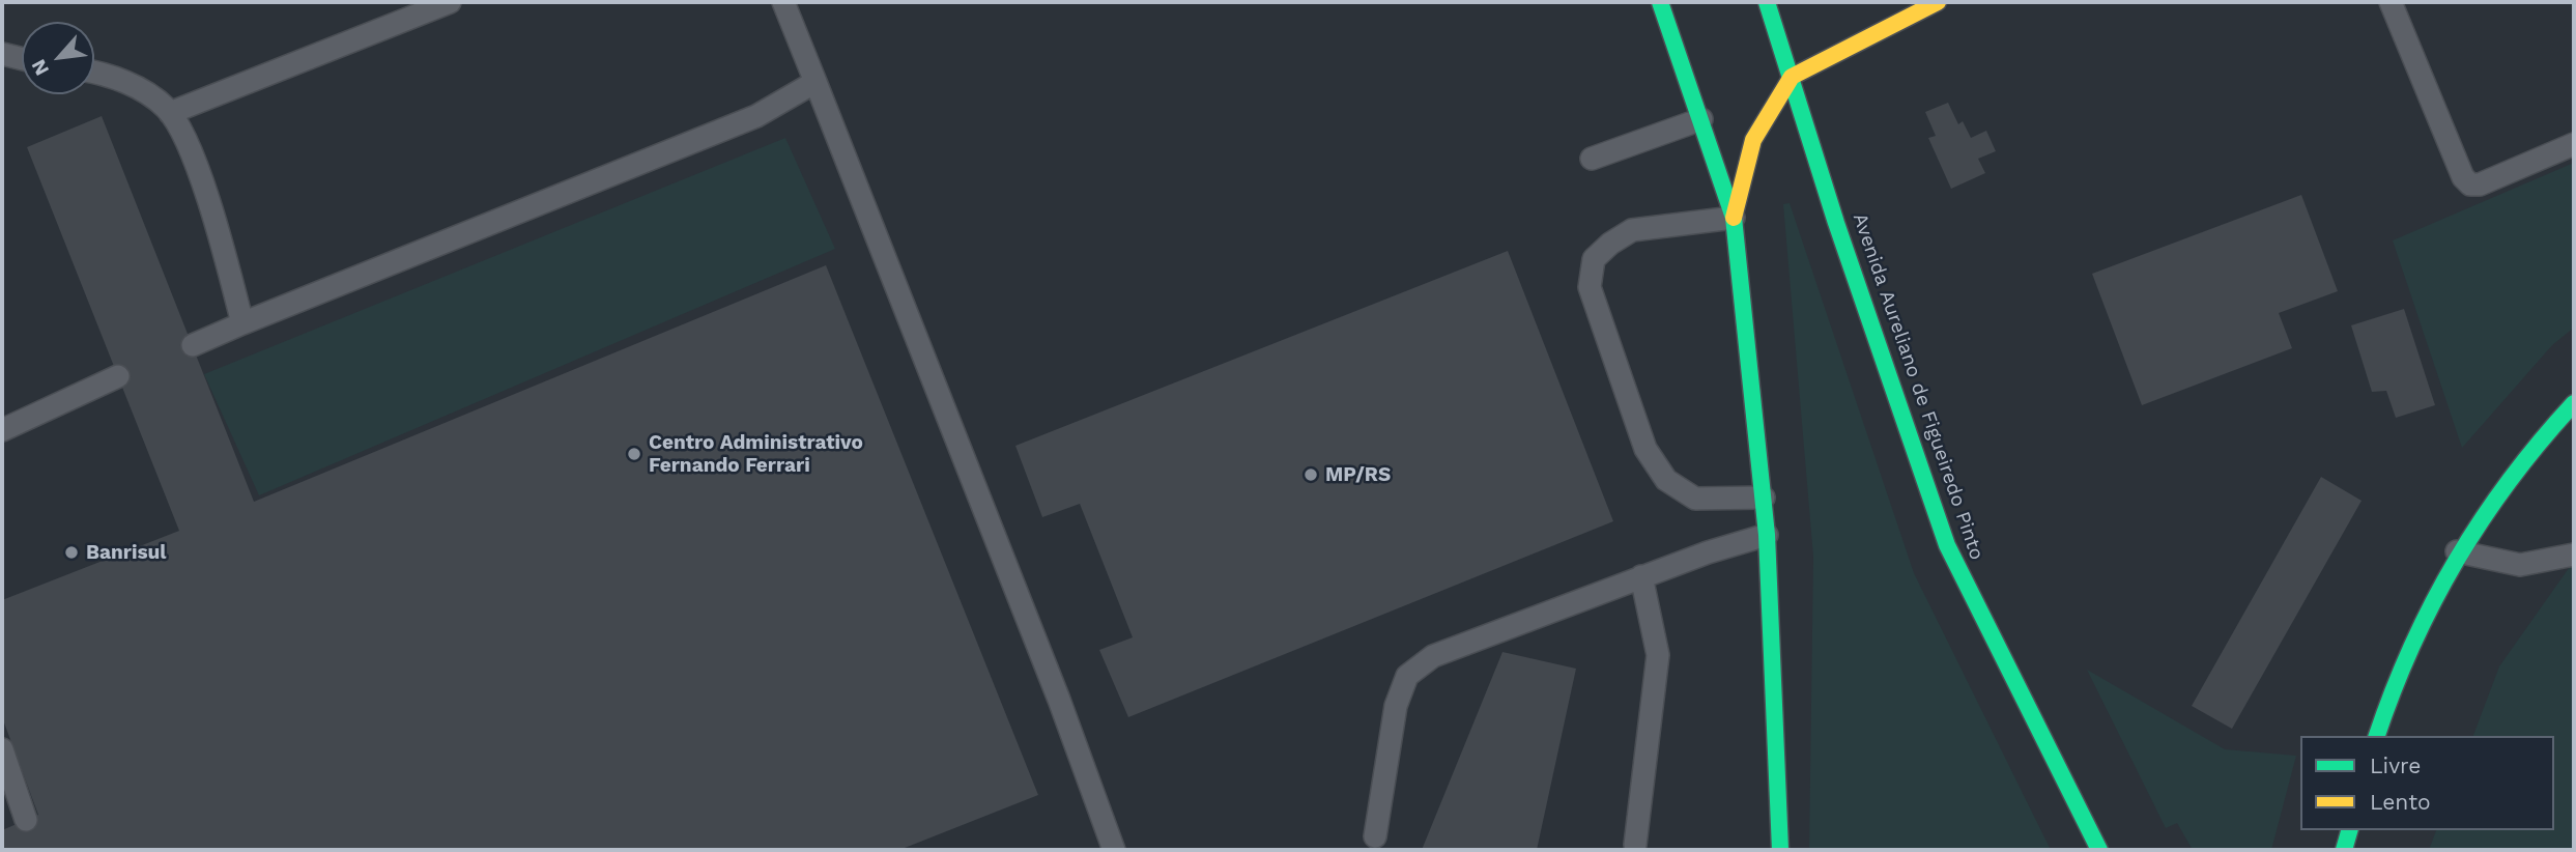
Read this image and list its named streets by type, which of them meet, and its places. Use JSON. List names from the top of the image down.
{
  "streets": {
    "main road": ["Avenida Aureliano de Figueiredo Pinto"]
  },
  "places": ["Centro Administrativo Fernando Ferrari", "MP/RS", "Banrisul"],
  "legend": ["Livre", "Lento"],
  "north": "bottom left"
}
